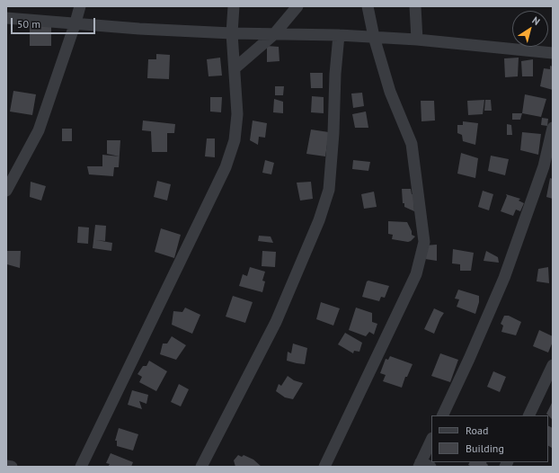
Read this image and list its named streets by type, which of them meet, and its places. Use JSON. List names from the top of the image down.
{
  "legend": ["Road", "Building"],
  "scale_bar": "50 m",
  "north": "top right"
}
